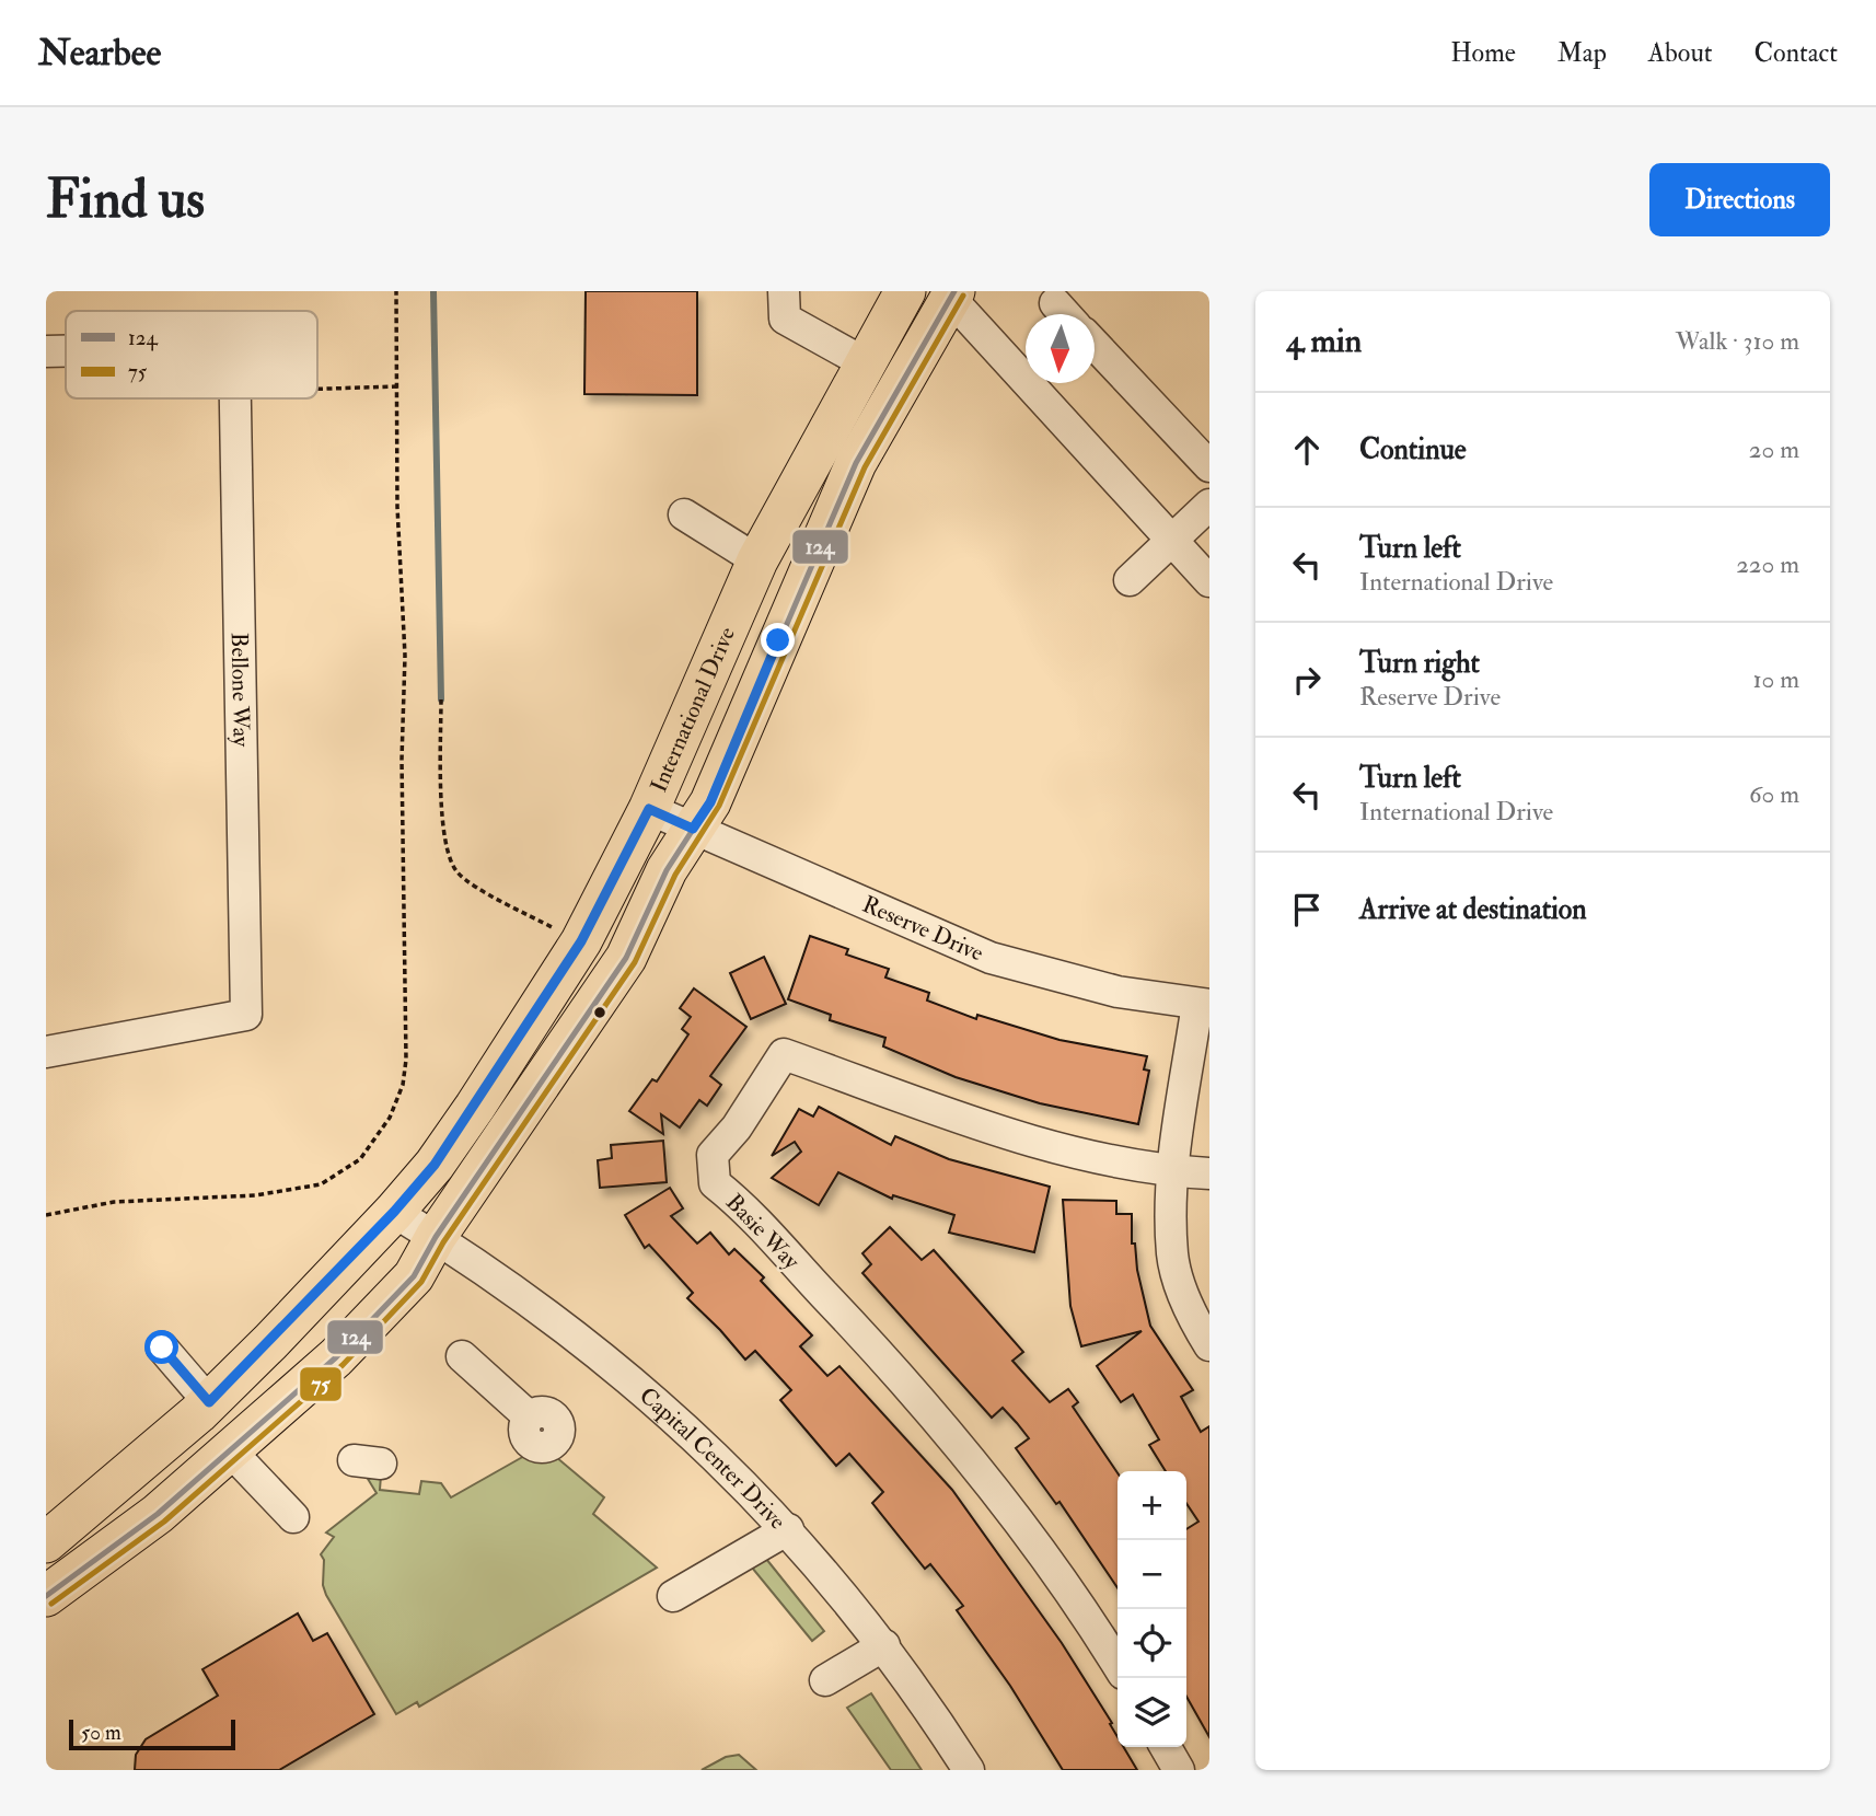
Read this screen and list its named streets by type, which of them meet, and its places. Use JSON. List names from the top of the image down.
{
  "streets": {
    "main road": ["International Drive"],
    "street": [
      "Bellone Way",
      "Reserve Drive",
      "Basie Way",
      "Capital Center Drive"
    ]
  },
  "crossings": [
    ["International Drive", "Reserve Drive"],
    ["International Drive", "Capital Center Drive"]
  ],
  "lines": ["transit line 124", "transit line 75"],
  "legend": ["124", "75"],
  "scale_bar": "50 m",
  "north": "bottom",
  "page": {
    "header": "Nearbee",
    "nav": [
      "Home",
      "Map",
      "About",
      "Contact"
    ],
    "buttons": "Directions",
    "title": "Find us",
    "heading": ["4 min", "Walk · 310 m"],
    "list": [
      ["Continue", "20 m"],
      ["Turn left", "International Drive", "220 m"],
      ["Turn right", "Reserve Drive", "10 m"],
      ["Turn left", "International Drive", "60 m"],
      "Arrive at destination"
    ],
    "map_buttons": ["+", "−"],
    "scale": "50 m"
  }
}
